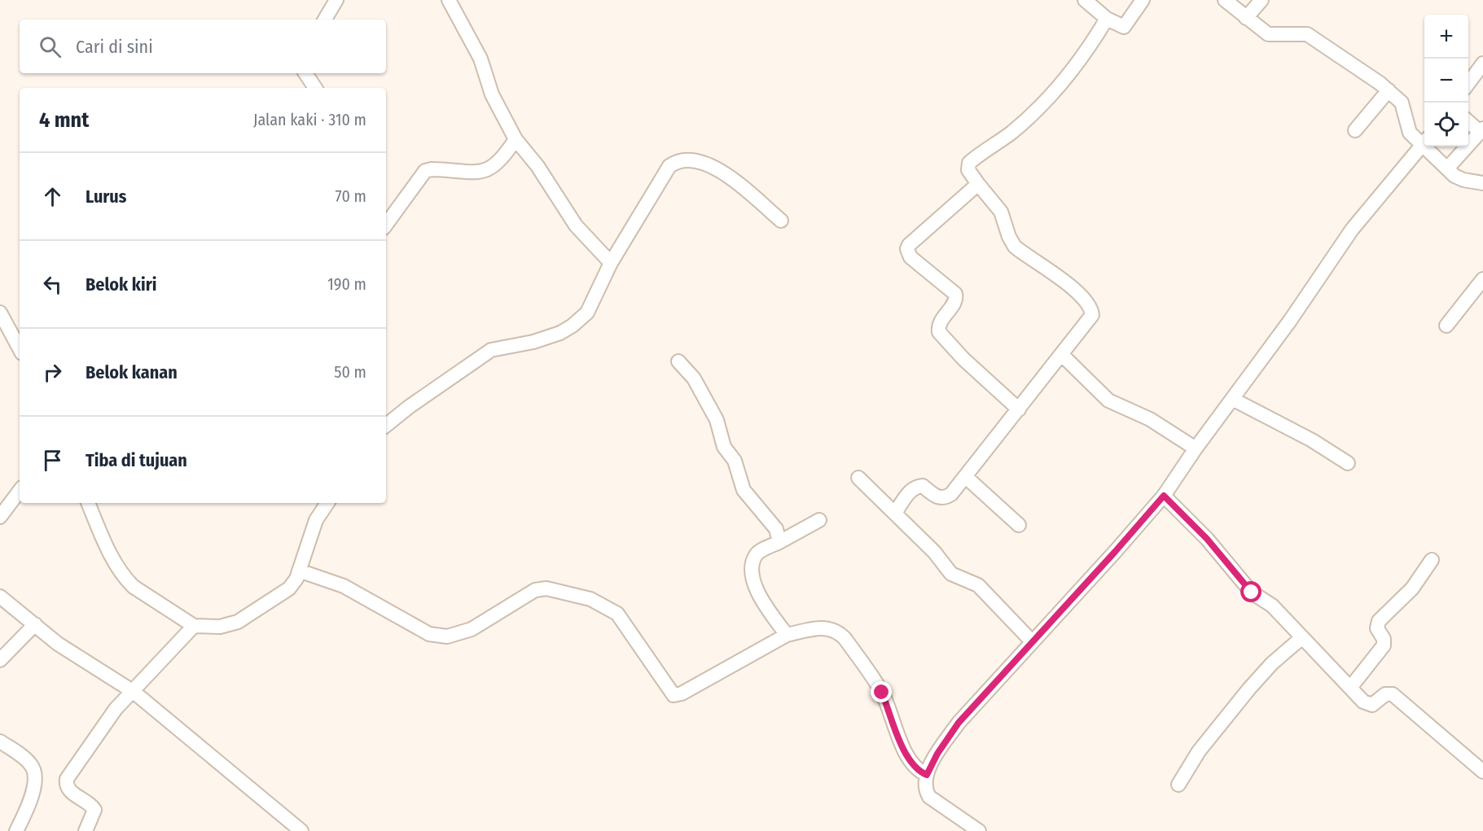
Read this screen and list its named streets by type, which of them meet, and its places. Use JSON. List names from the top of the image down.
{
  "page": {
    "map_buttons": ["+", "−"],
    "search": "Cari di sini",
    "heading": ["4 mnt", "Jalan kaki · 310 m"],
    "list": [
      ["Lurus", "70 m"],
      ["Belok kiri", "190 m"],
      ["Belok kanan", "50 m"],
      "Tiba di tujuan"
    ]
  }
}
